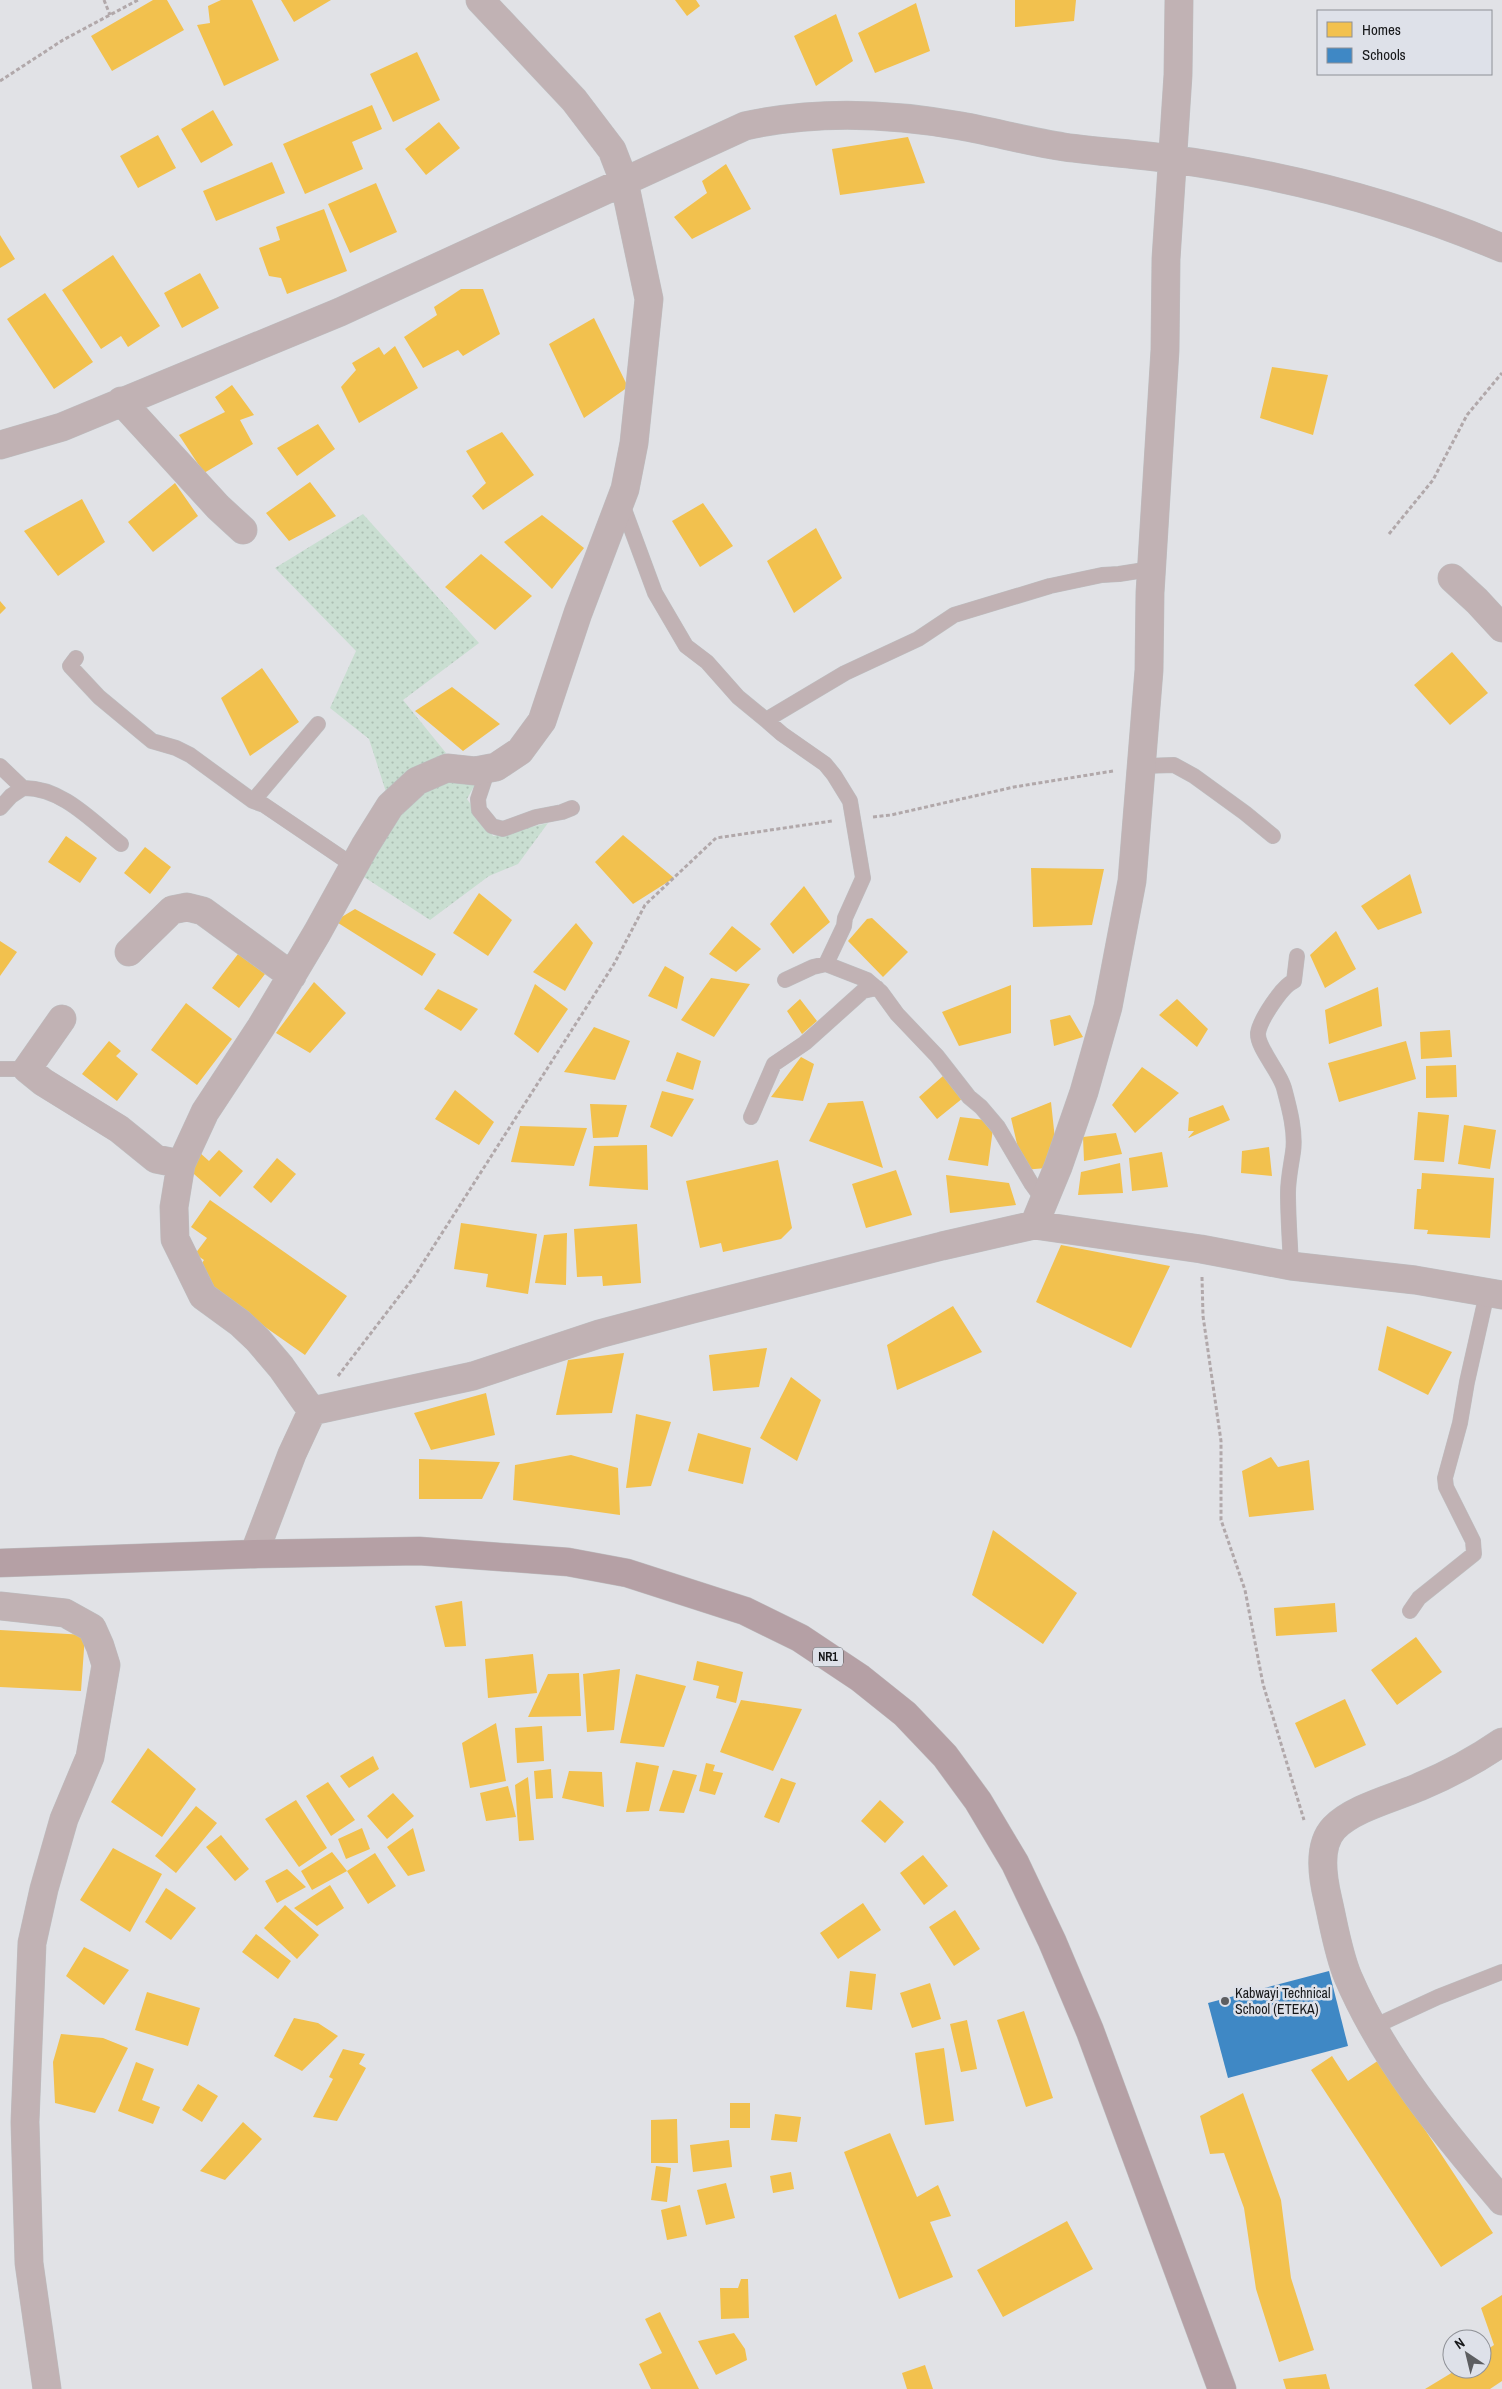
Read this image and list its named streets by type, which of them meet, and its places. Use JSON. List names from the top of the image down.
{
  "streets": {
    "highway": ["NR1"]
  },
  "places": ["Kabwayi Technical School (ETEKA)"],
  "legend": ["Homes", "Schools"],
  "north": "top left"
}
